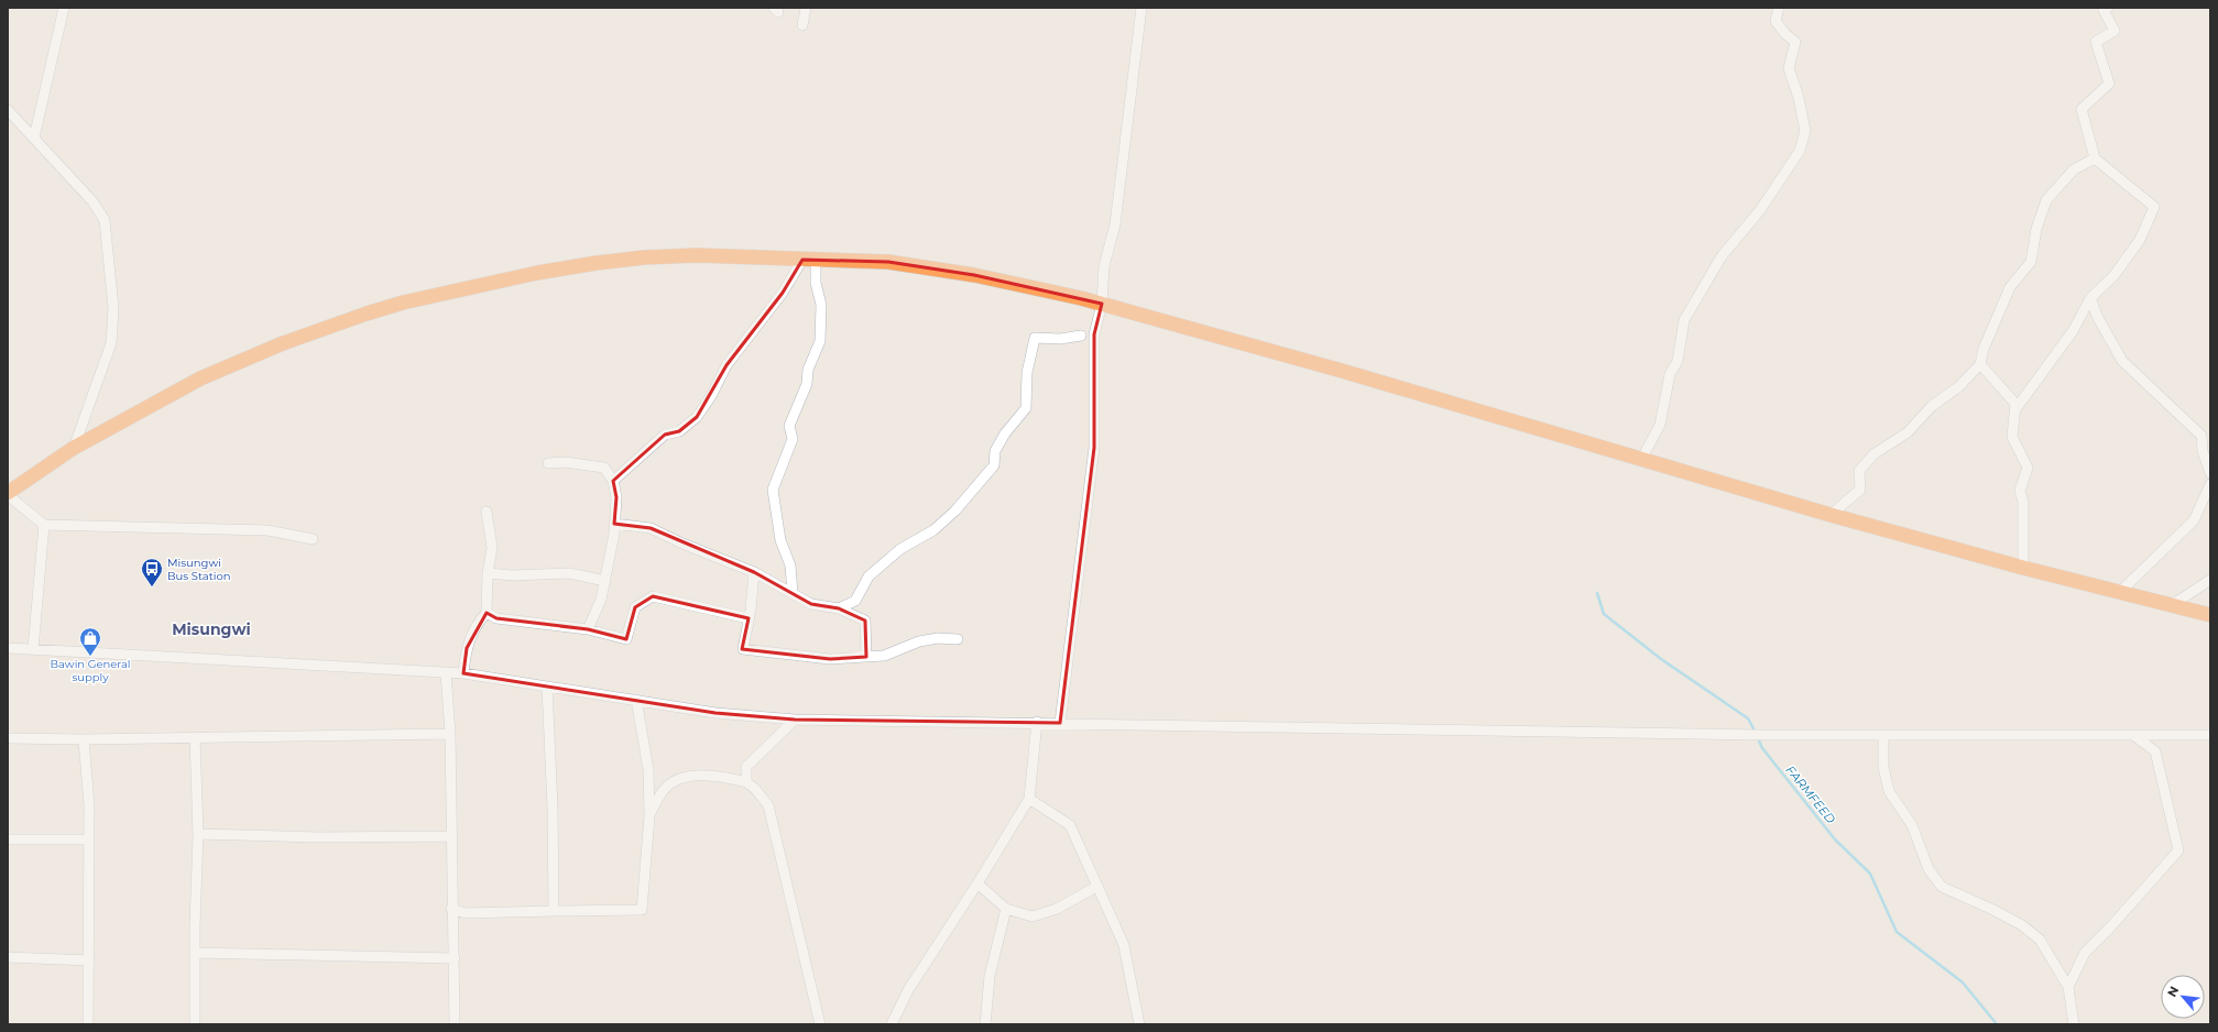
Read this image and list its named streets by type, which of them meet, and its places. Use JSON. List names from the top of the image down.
{
  "districts": ["Misungwi"],
  "water": ["FARMFEED"],
  "places": {
    "bus stop": ["Misungwi Bus Station"],
    "shop": ["Bawin General supply"]
  },
  "north": "top left"
}
